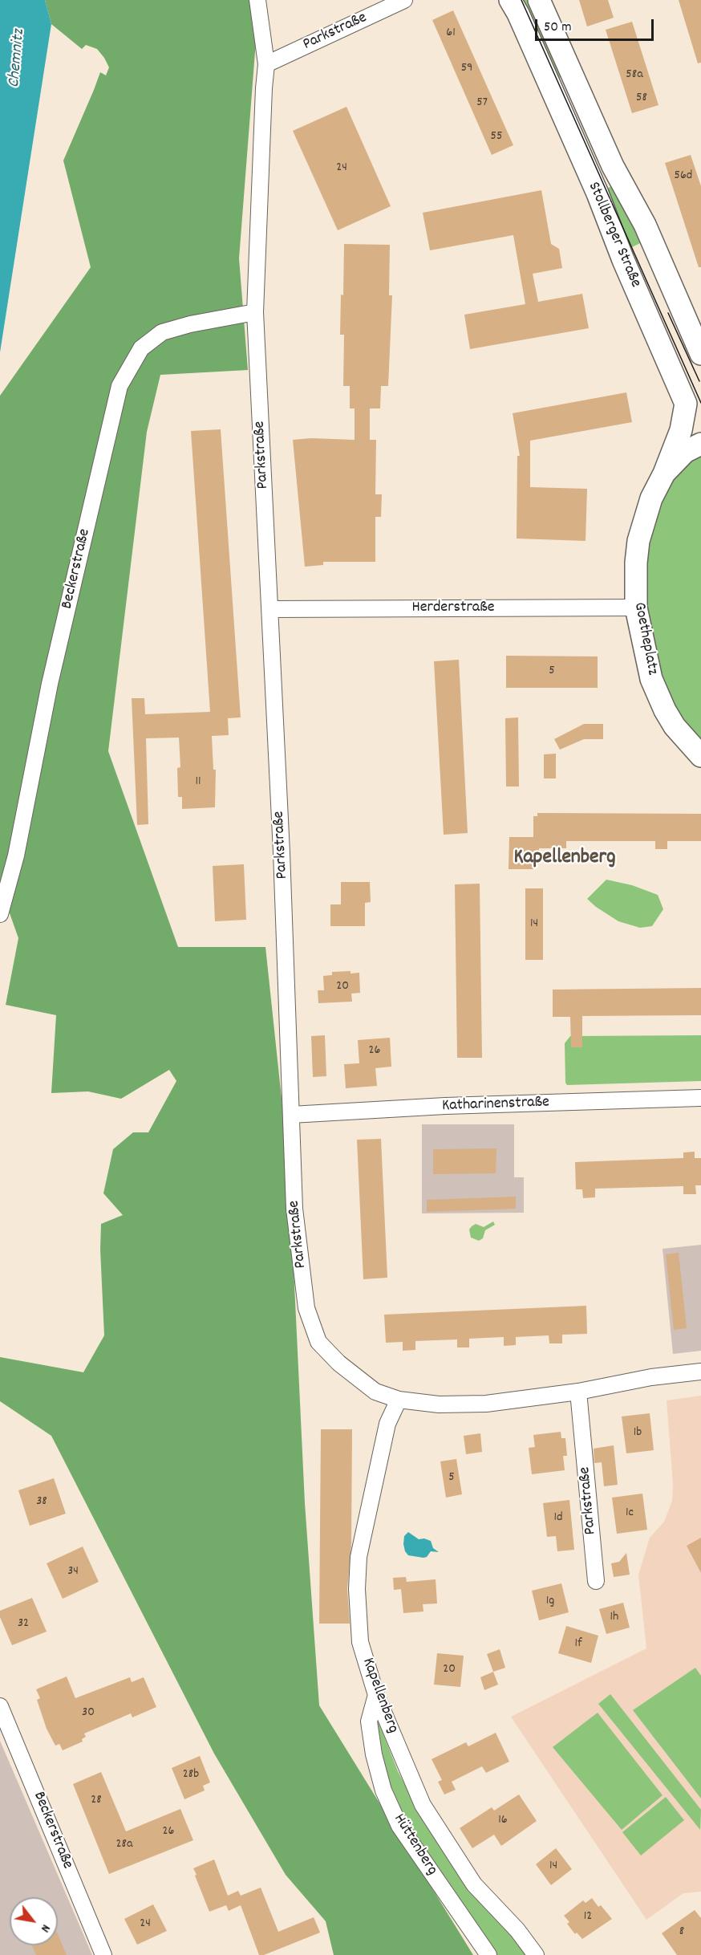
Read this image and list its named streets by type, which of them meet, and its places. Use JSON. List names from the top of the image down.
{
  "streets": {
    "main road": ["Stollberger Straße", "Goetheplatz"],
    "street": [
      "Parkstraße",
      "Beckerstraße",
      "Herderstraße",
      "Katharinenstraße",
      "Kapellenberg",
      "Hüttenberg"
    ]
  },
  "crossings": [
    ["Parkstraße", "Beckerstraße"],
    ["Parkstraße", "Herderstraße"],
    ["Parkstraße", "Katharinenstraße"],
    ["Parkstraße", "Kapellenberg"],
    ["Stollberger Straße", "Goetheplatz"],
    ["Herderstraße", "Goetheplatz"],
    ["Kapellenberg", "Hüttenberg"]
  ],
  "districts": ["Kapellenberg"],
  "water": ["Chemnitz"],
  "house_numbers": [
    "61",
    "59",
    "58a",
    "58",
    "57",
    "55",
    "24",
    "56d",
    "5",
    "11",
    "14",
    "20",
    "26",
    "1b",
    "5",
    "38",
    "1c",
    "1d",
    "34",
    "1g",
    "1h",
    "32",
    "1f",
    "20",
    "30",
    "28b",
    "28",
    "16",
    "26",
    "28a",
    "14",
    "12",
    "24",
    "8"
  ],
  "scale_bar": "50 m",
  "north": "bottom right"
}
